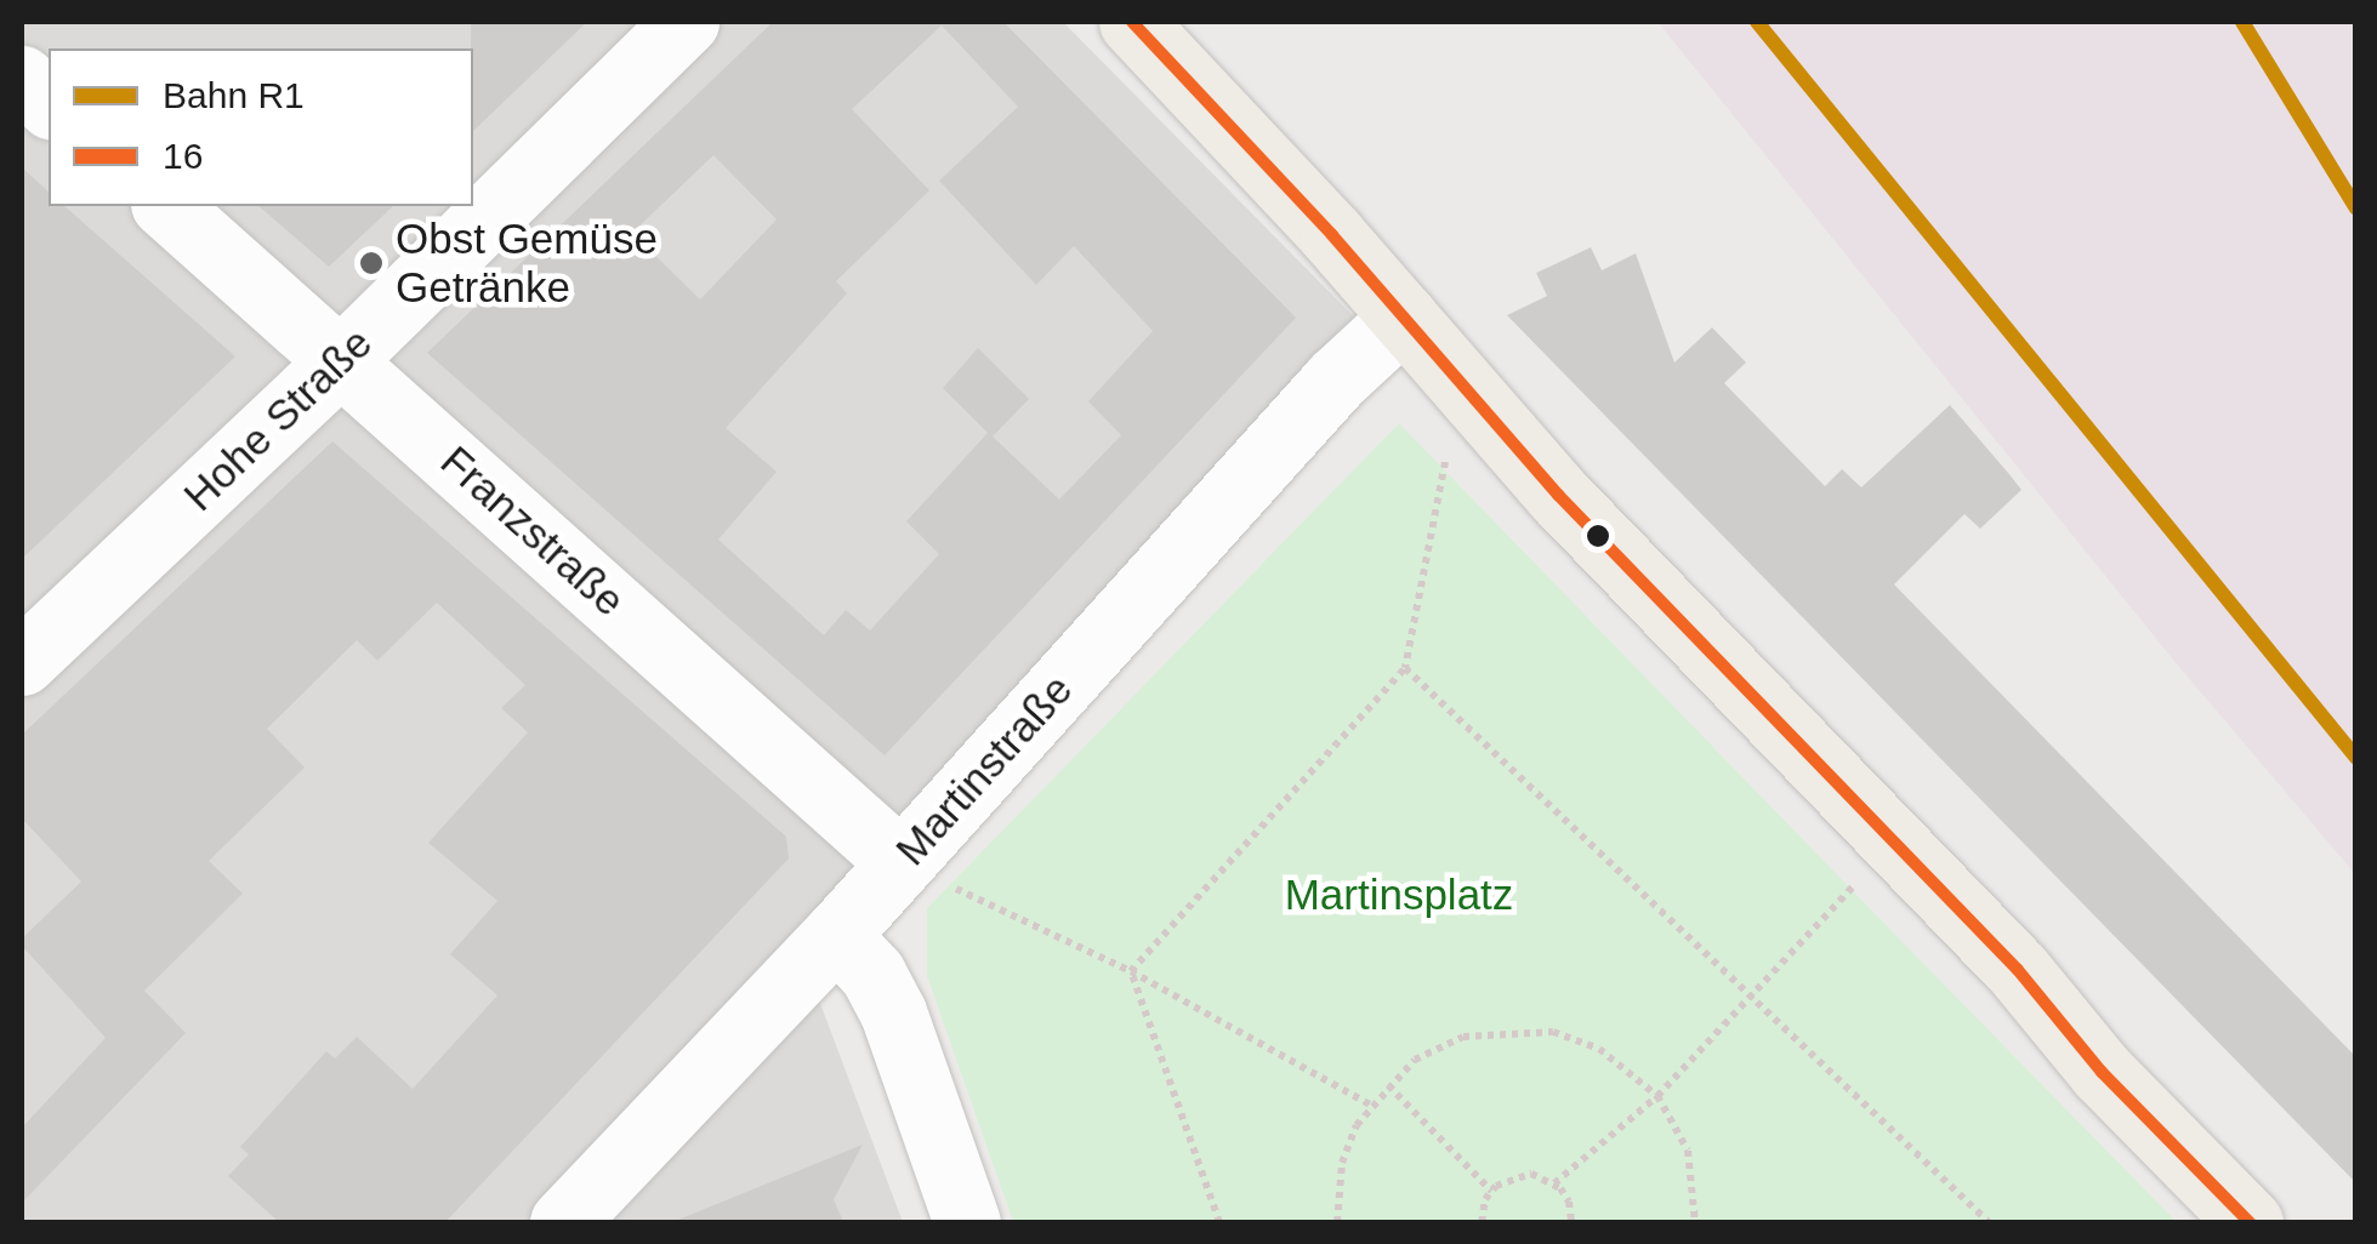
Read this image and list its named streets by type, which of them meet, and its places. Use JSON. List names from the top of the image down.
{
  "streets": {
    "street": ["Hohe Straße", "Franzstraße", "Martinstraße"]
  },
  "crossings": [
    ["Hohe Straße", "Franzstraße"],
    ["Franzstraße", "Martinstraße"]
  ],
  "parks": ["Martinsplatz"],
  "places": ["Obst Gemüse Getränke"],
  "lines": ["rail line R1", "transit line 16"],
  "legend": ["Bahn R1", "16"]
}
